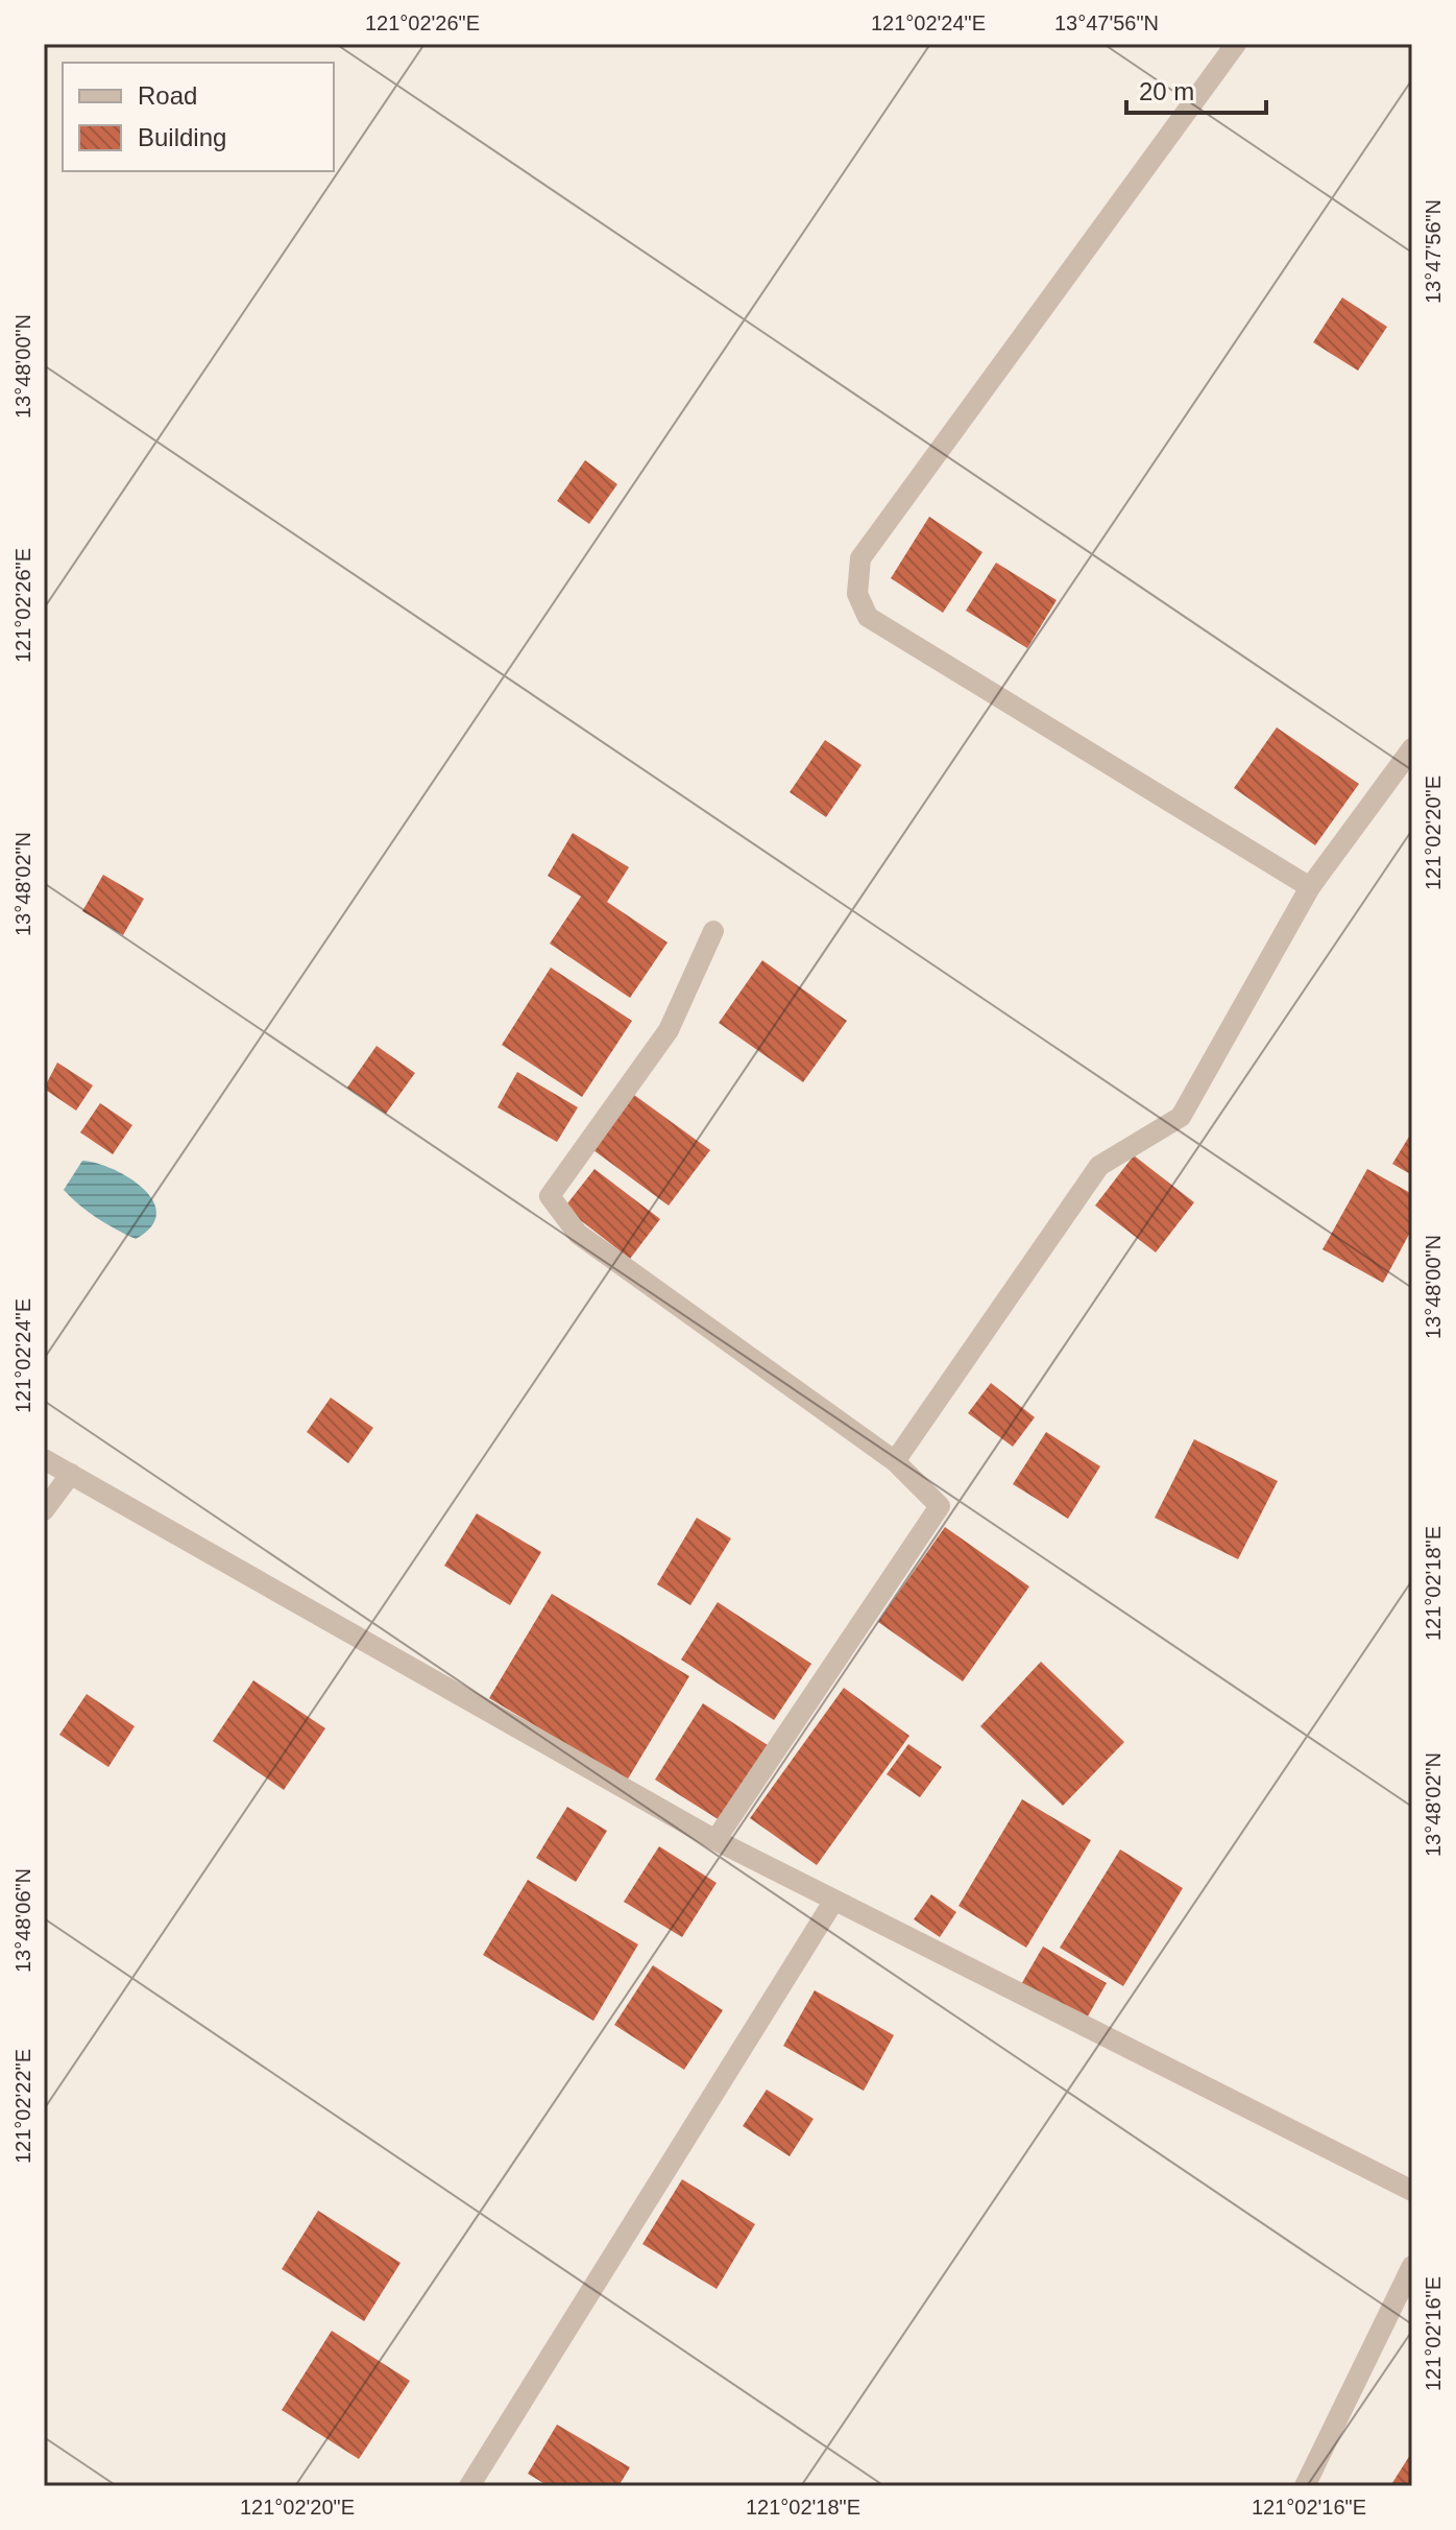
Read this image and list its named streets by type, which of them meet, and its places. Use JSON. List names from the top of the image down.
{
  "legend": ["Road", "Building"],
  "scale_bar": "20 m",
  "coordinates": [
    "121°02'26\"E",
    "121°02'24\"E",
    "13°47'56\"N",
    "13°48'00\"N",
    "121°02'20\"E",
    "13°48'02\"N",
    "121°02'18\"E",
    "13°48'06\"N",
    "121°02'22\"E",
    "121°02'16\"E"
  ]
}
